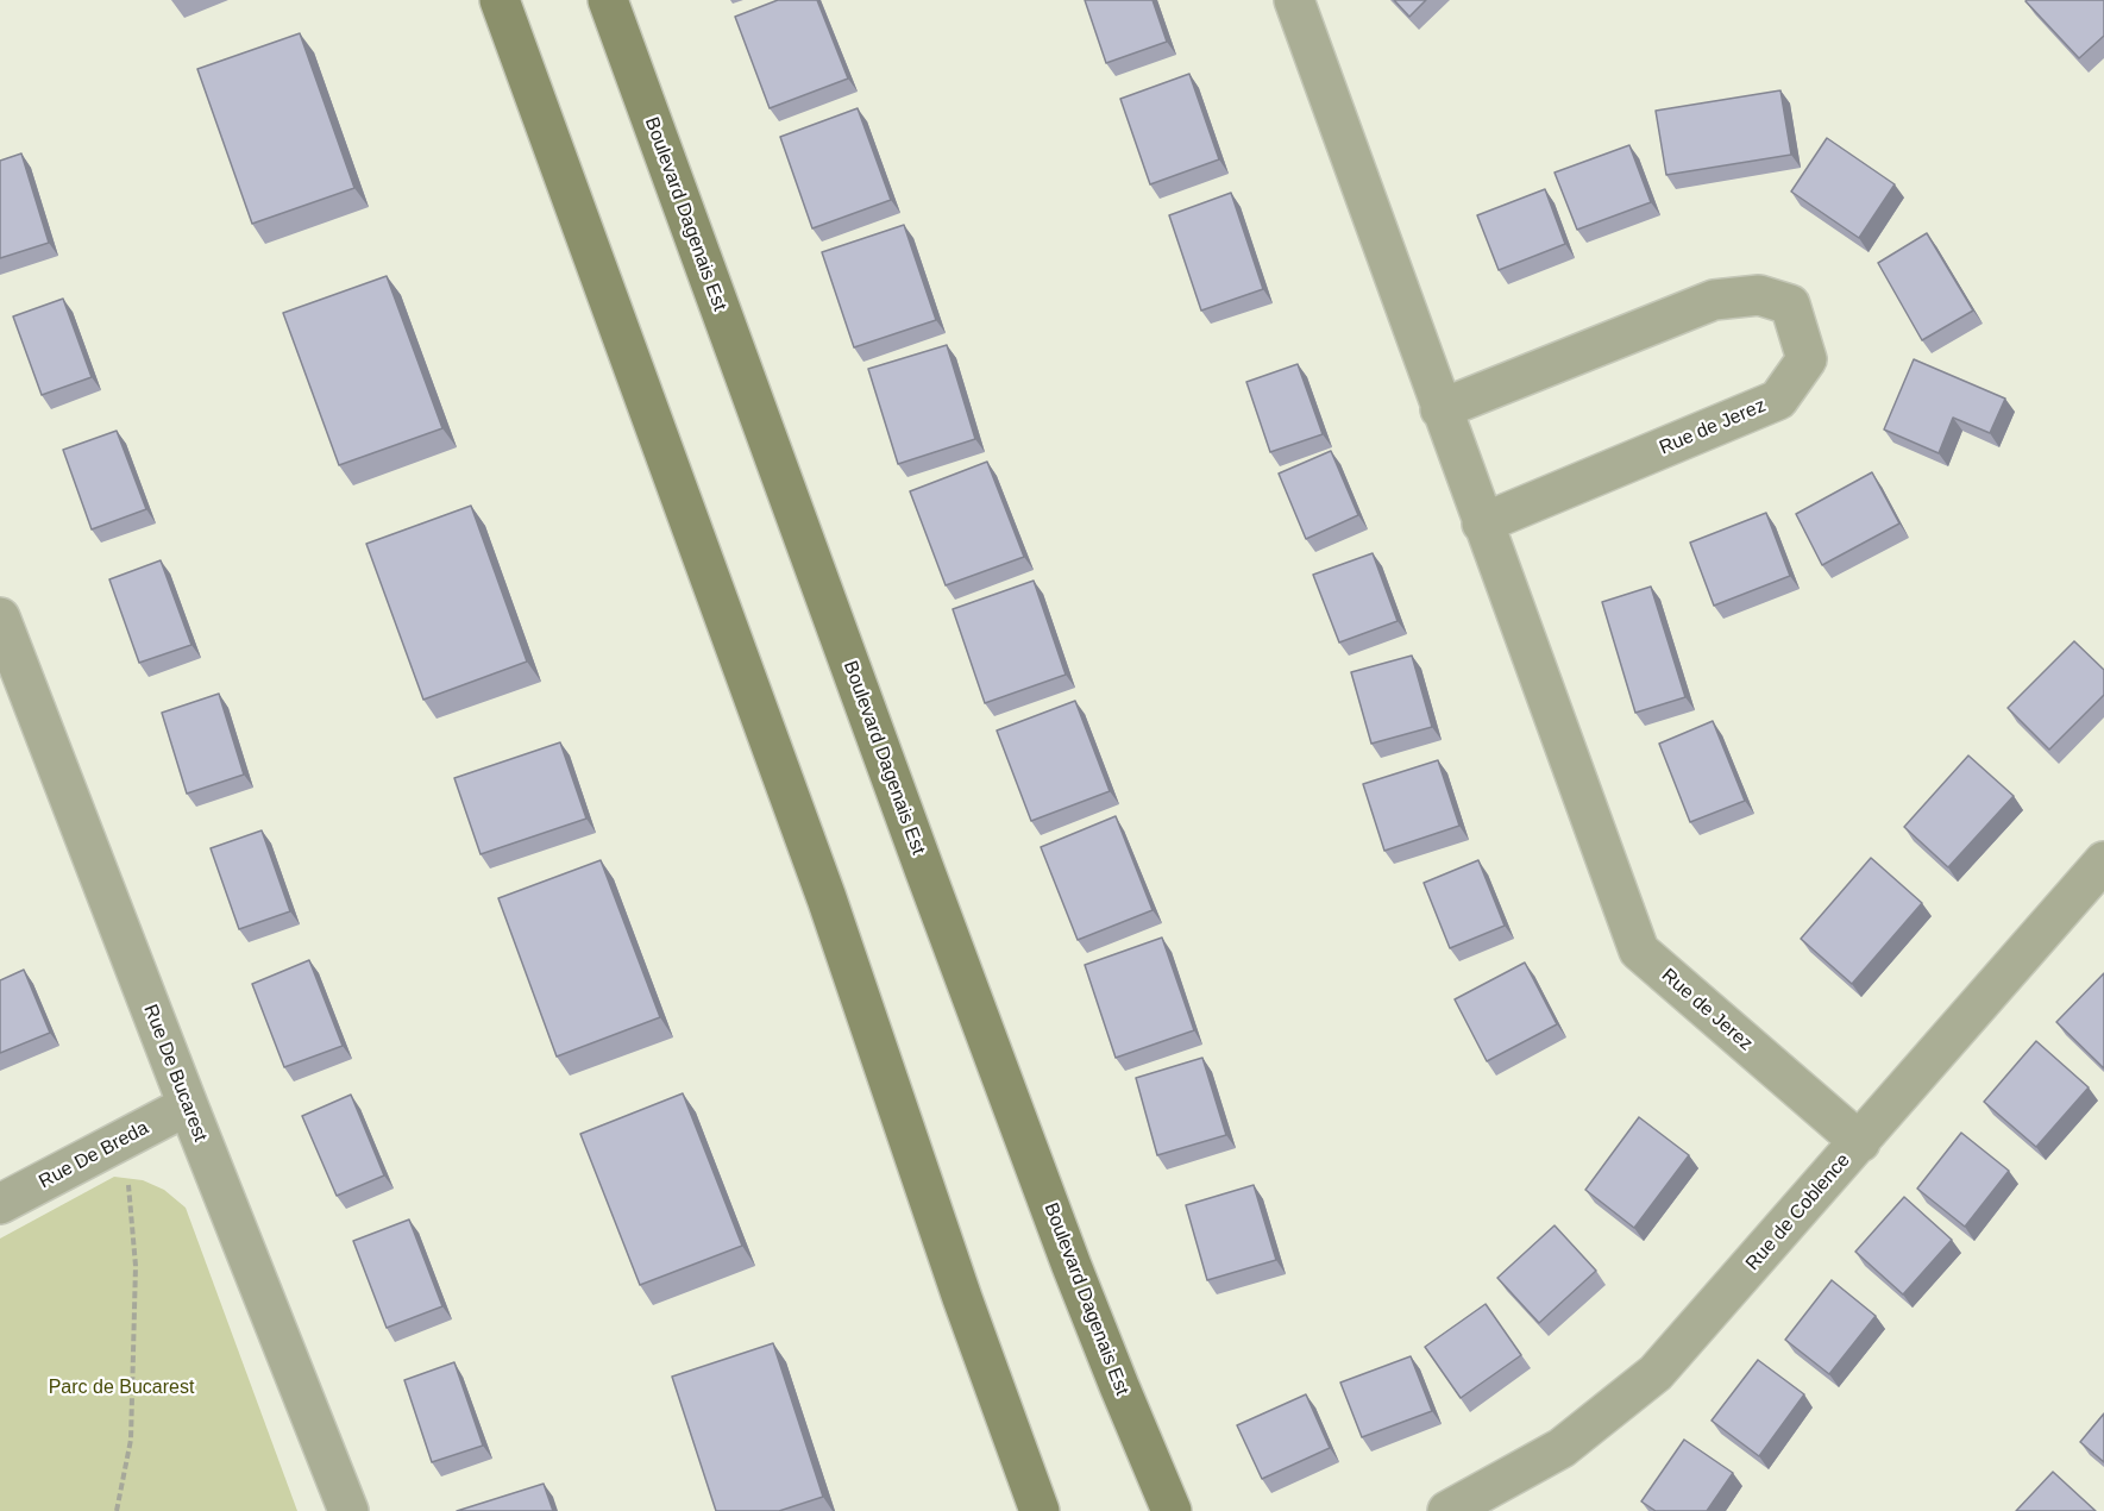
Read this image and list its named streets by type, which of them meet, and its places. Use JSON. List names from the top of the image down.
{
  "streets": {
    "main road": ["Boulevard Dagenais Est"],
    "street": [
      "Rue de Jerez",
      "Rue De Bucarest",
      "Rue De Breda",
      "Rue de Coblence"
    ]
  },
  "crossings": [
    ["Rue de Jerez", "Rue de Coblence"],
    ["Rue De Bucarest", "Rue De Breda"]
  ],
  "parks": ["Parc de Bucarest"]
}
